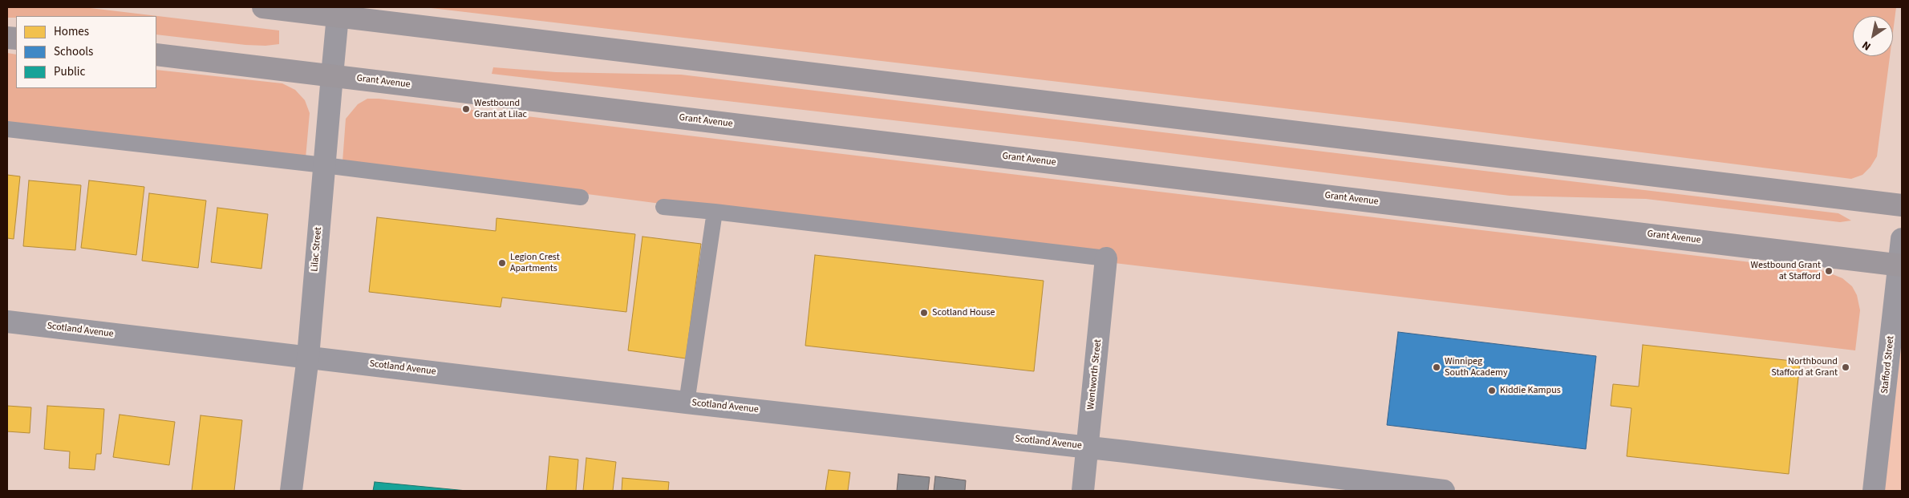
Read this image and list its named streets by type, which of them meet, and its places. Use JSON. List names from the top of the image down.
{
  "streets": {
    "main road": ["Grant Avenue"],
    "street": [
      "Lilac Street",
      "Scotland Avenue",
      "Stafford Street",
      "Wentworth Street"
    ]
  },
  "crossings": [
    ["Grant Avenue", "Lilac Street"],
    ["Grant Avenue", "Stafford Street"],
    ["Lilac Street", "Scotland Avenue"],
    ["Scotland Avenue", "Wentworth Street"]
  ],
  "places": [
    "Westbound Grant at Lilac",
    "Legion Crest Apartments",
    "Westbound Grant at Stafford",
    "Scotland House",
    "Winnipeg South Academy",
    "Northbound Stafford at Grant",
    "Kiddie Kampus"
  ],
  "legend": ["Homes", "Schools", "Public"],
  "north": "bottom left"
}
